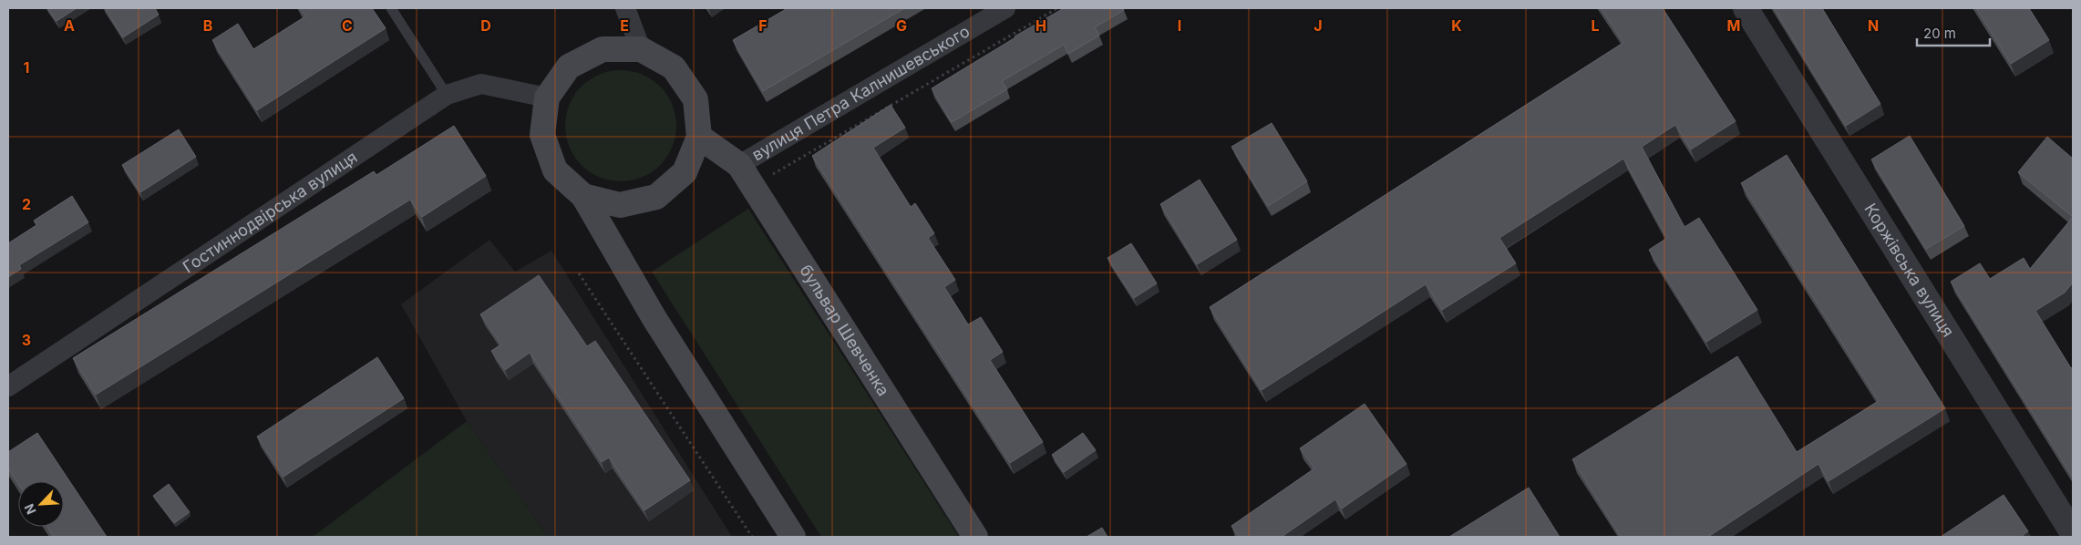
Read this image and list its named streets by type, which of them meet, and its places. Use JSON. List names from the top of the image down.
{
  "streets": {
    "main road": ["бульвар Шевченка"],
    "street": ["вулиця Петра Калнишевського", "Гостиннодвірська вулиця", "Коржівська вулиця"]
  },
  "crossings": [
    ["вулиця Петра Калнишевського", "бульвар Шевченка"],
    ["Гостиннодвірська вулиця", "бульвар Шевченка"]
  ],
  "scale_bar": "20 m",
  "north": "bottom left",
  "grid": {
    "columns": [
      "A",
      "B",
      "C",
      "D",
      "E",
      "F",
      "G",
      "H",
      "I",
      "J",
      "K",
      "L",
      "M",
      "N"
    ],
    "rows": ["1", "2", "3"]
  }
}
